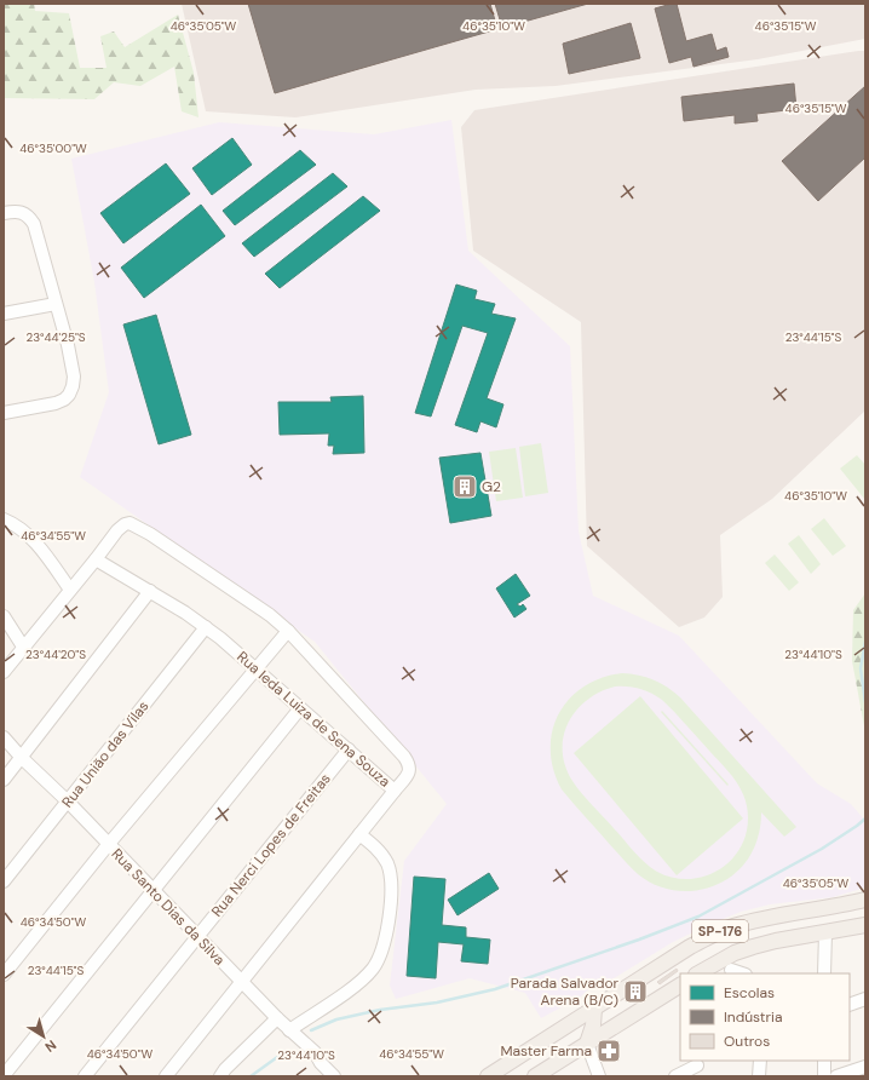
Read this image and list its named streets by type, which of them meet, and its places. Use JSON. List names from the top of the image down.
{
  "streets": {
    "main road": ["SP-176"],
    "street": [
      "Rua Ieda Luiza de Sena Souza",
      "Rua União das Vilas",
      "Rua Nerci Lopes de Freitas",
      "Rua Santo Dias da Silva"
    ]
  },
  "crossings": [
    ["Rua Ieda Luiza de Sena Souza", "Rua União das Vilas"],
    ["Rua Ieda Luiza de Sena Souza", "Rua Nerci Lopes de Freitas"],
    ["Rua Ieda Luiza de Sena Souza", "Rua Santo Dias da Silva"],
    ["Rua União das Vilas", "Rua Santo Dias da Silva"],
    ["Rua Nerci Lopes de Freitas", "Rua Santo Dias da Silva"]
  ],
  "places": {
    "building": ["G2", "Parada Salvador Arena (B/C)"],
    "pharmacy": ["Master Farma"]
  },
  "legend": ["Escolas", "Indústria", "Outros"],
  "north": "bottom right",
  "coordinates": [
    "46°35'05\"W",
    "46°35'10\"W",
    "46°35'15\"W",
    "46°35'00\"W",
    "23°44'25\"S",
    "23°44'15\"S",
    "46°34'55\"W",
    "23°44'20\"S",
    "23°44'10\"S",
    "46°34'50\"W"
  ]
}
